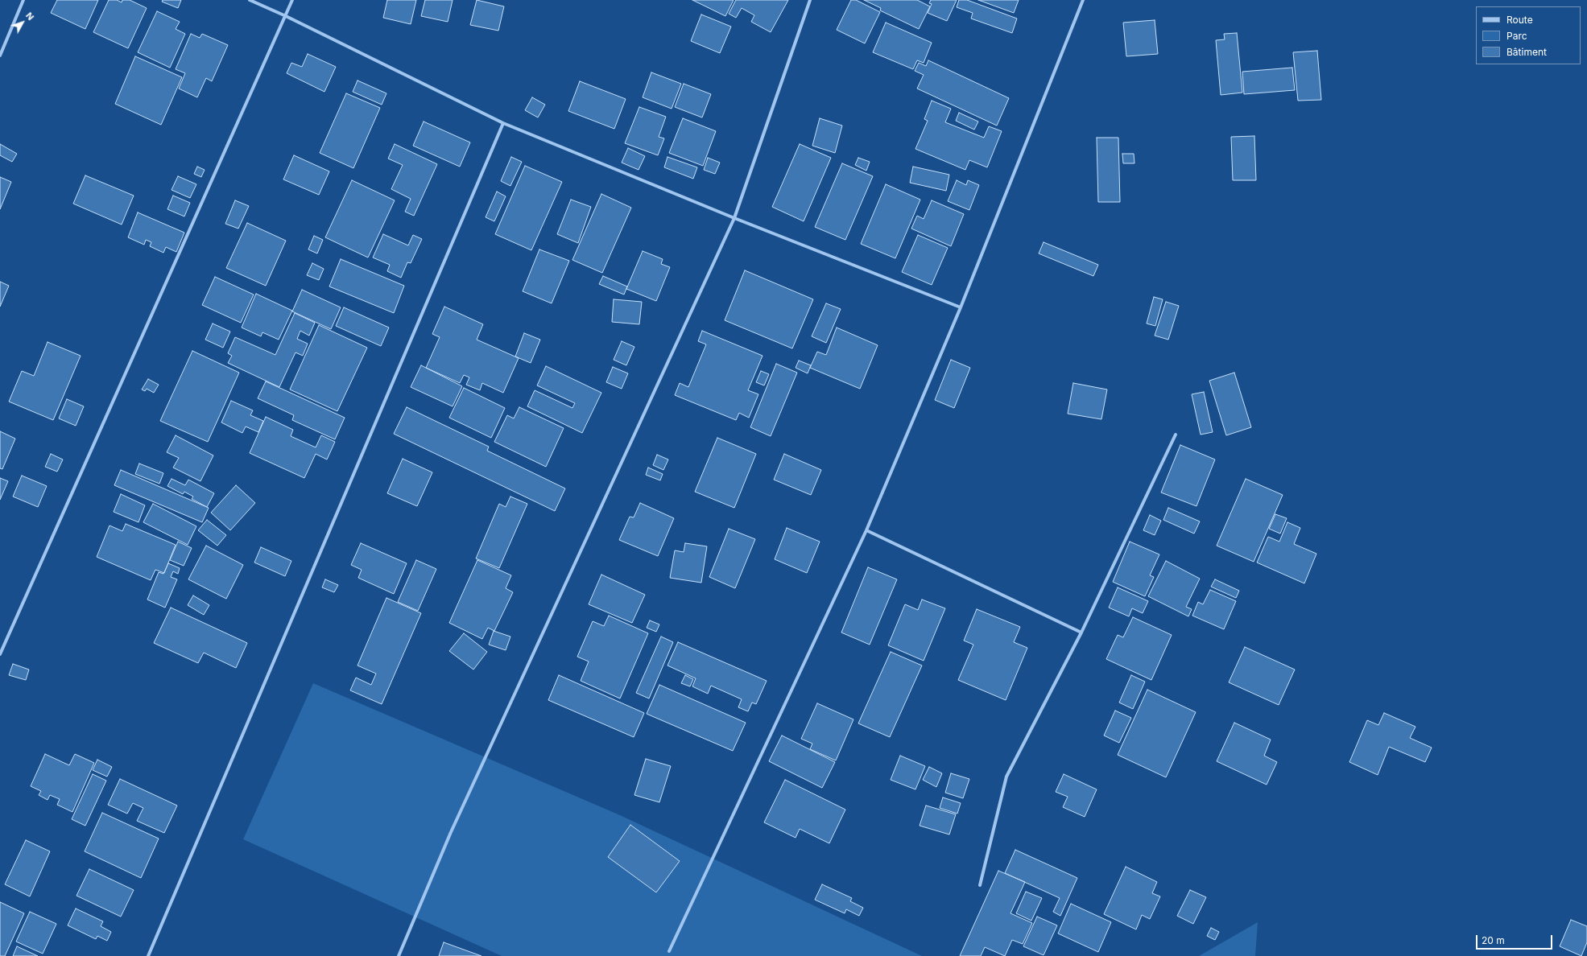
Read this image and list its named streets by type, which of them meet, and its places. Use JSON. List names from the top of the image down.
{
  "legend": ["Route", "Parc", "Bâtiment"],
  "scale_bar": "20 m",
  "north": "top right"
}
